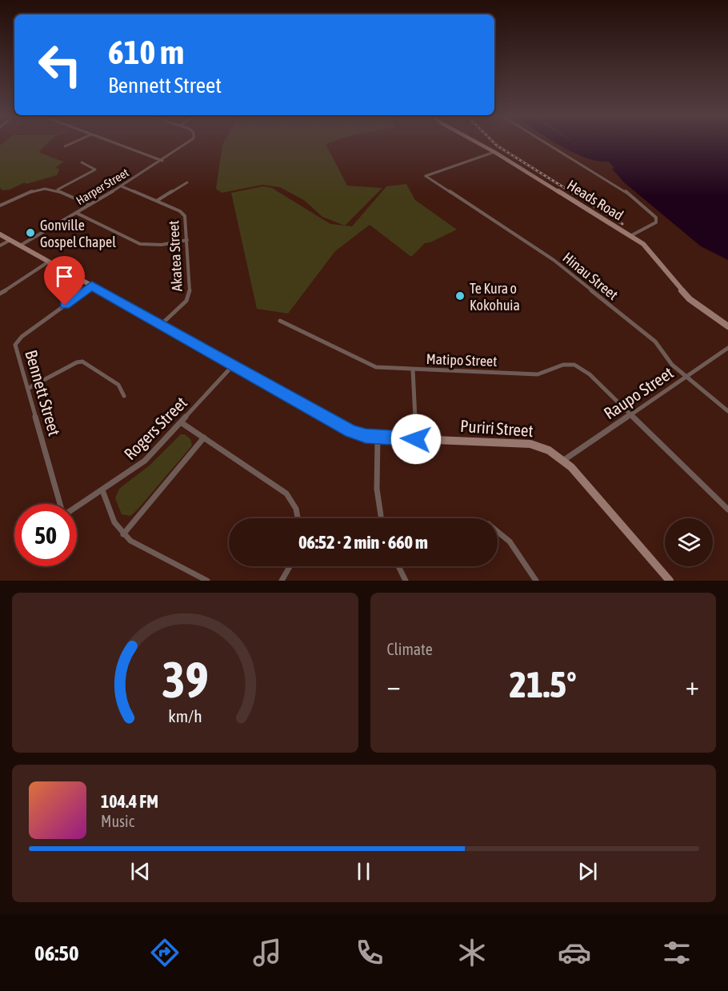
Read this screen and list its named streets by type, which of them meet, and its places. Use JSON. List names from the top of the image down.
{
  "streets": {
    "main road": ["Heads Road", "Puriri Street"],
    "street": [
      "Harper Street",
      "Akatea Street",
      "Hinau Street",
      "Matipo Street",
      "Bennett Street",
      "Raupo Street",
      "Rogers Street"
    ]
  },
  "crossings": [
    ["Harper Street", "Akatea Street"],
    ["Harper Street", "Puriri Street"],
    ["Heads Road", "Hinau Street"],
    ["Akatea Street", "Puriri Street"],
    ["Hinau Street", "Raupo Street"],
    ["Matipo Street", "Raupo Street"],
    ["Bennett Street", "Puriri Street"],
    ["Raupo Street", "Puriri Street"],
    ["Rogers Street", "Puriri Street"]
  ],
  "places": ["Gonville Gospel Chapel", "Te Kura o Kokohuia"],
  "page": {
    "turn": ["610 m", "Bennett Street"],
    "limit": "50",
    "trip": "06:52 · 2 min · 660 m",
    "tile": "Climate",
    "heat": ["−", "21.5°", "+"],
    "song": ["104.4 FM", "Music"],
    "tabs": "06:50",
    "gauge": ["39", "km/h"]
  }
}
